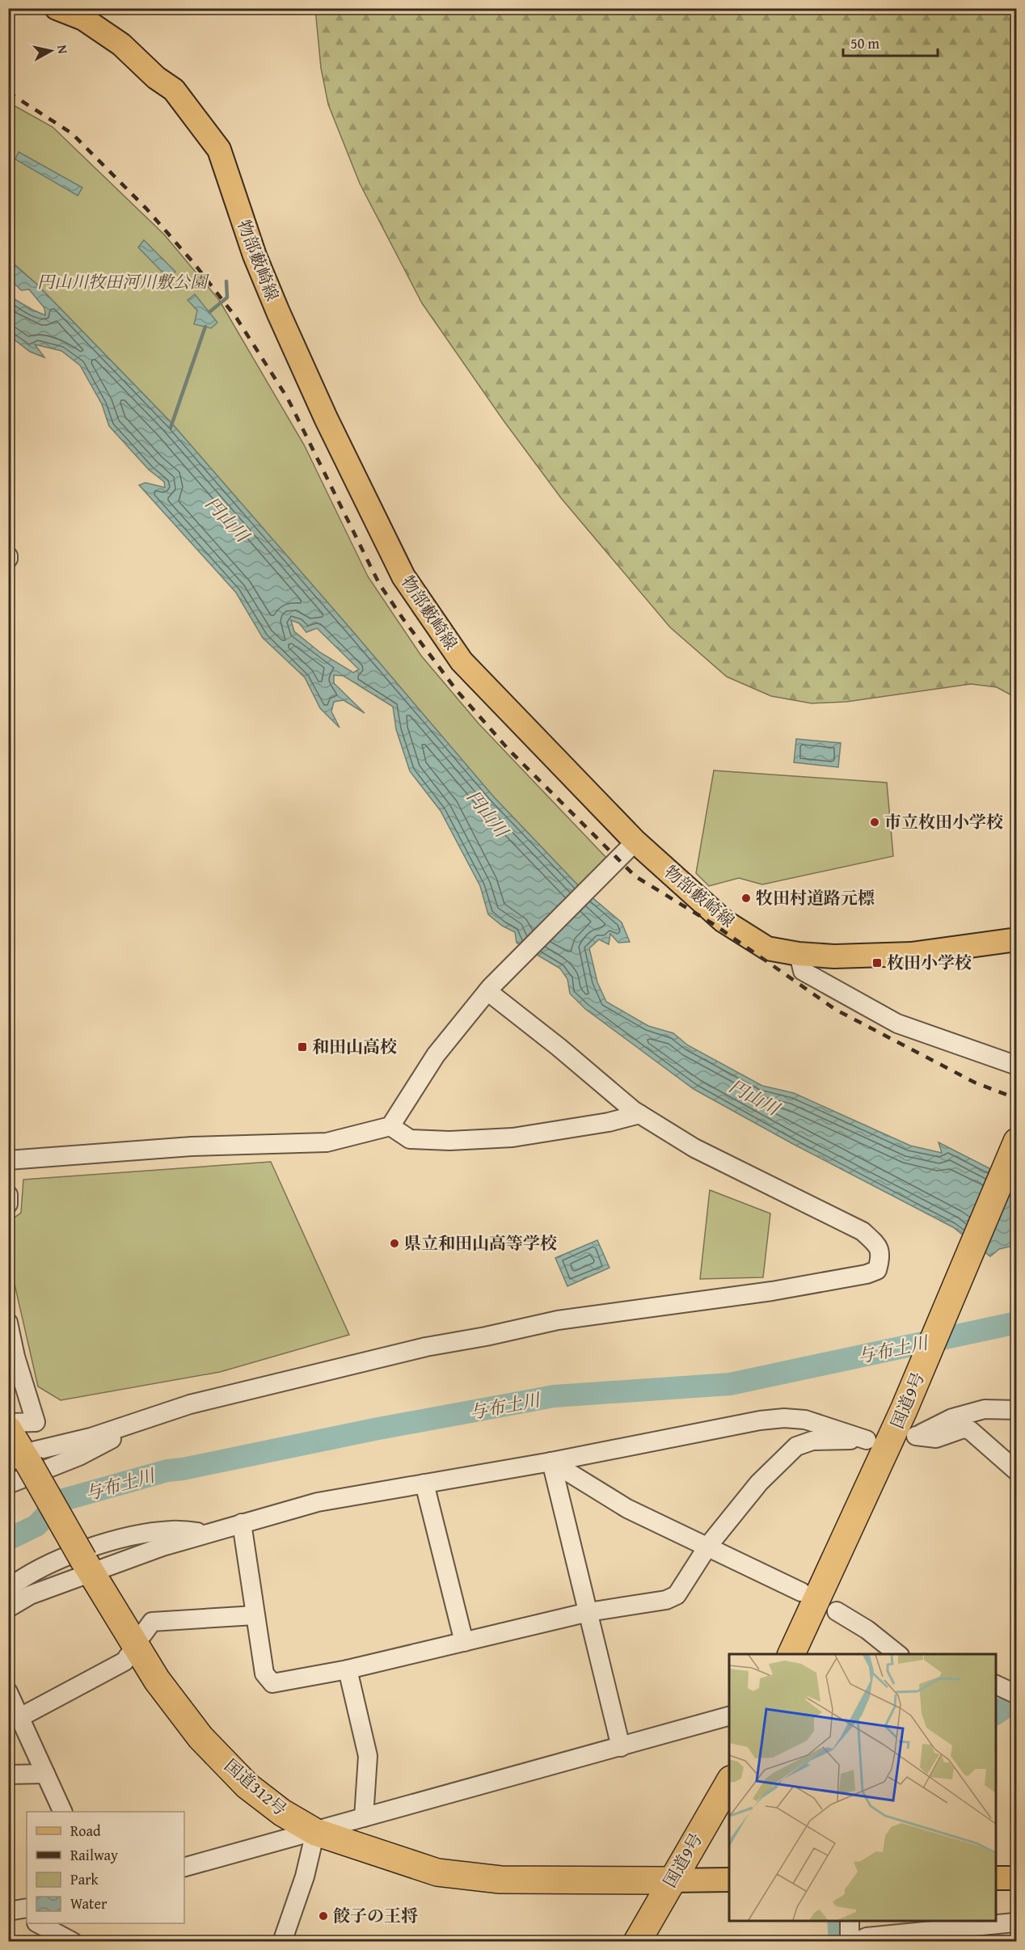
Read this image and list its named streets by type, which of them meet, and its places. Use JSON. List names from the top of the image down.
{
  "streets": {
    "highway": ["国道9号", "国道312号"],
    "main road": ["物部藪崎線"]
  },
  "crossings": [
    ["国道9号", "国道312号"]
  ],
  "water": ["円山川", "与布土川"],
  "parks": ["円山川牧田河川敷公園"],
  "places": {
    "other": [
      "市立枚田小学校",
      "牧田村道路元標",
      "県立和田山高等学校",
      "餃子の王将"
    ],
    "transit": ["枚田小学校", "和田山高校"]
  },
  "legend": [
    "Road",
    "Railway",
    "Park",
    "Water"
  ],
  "scale_bar": "50 m",
  "north": "right"
}
